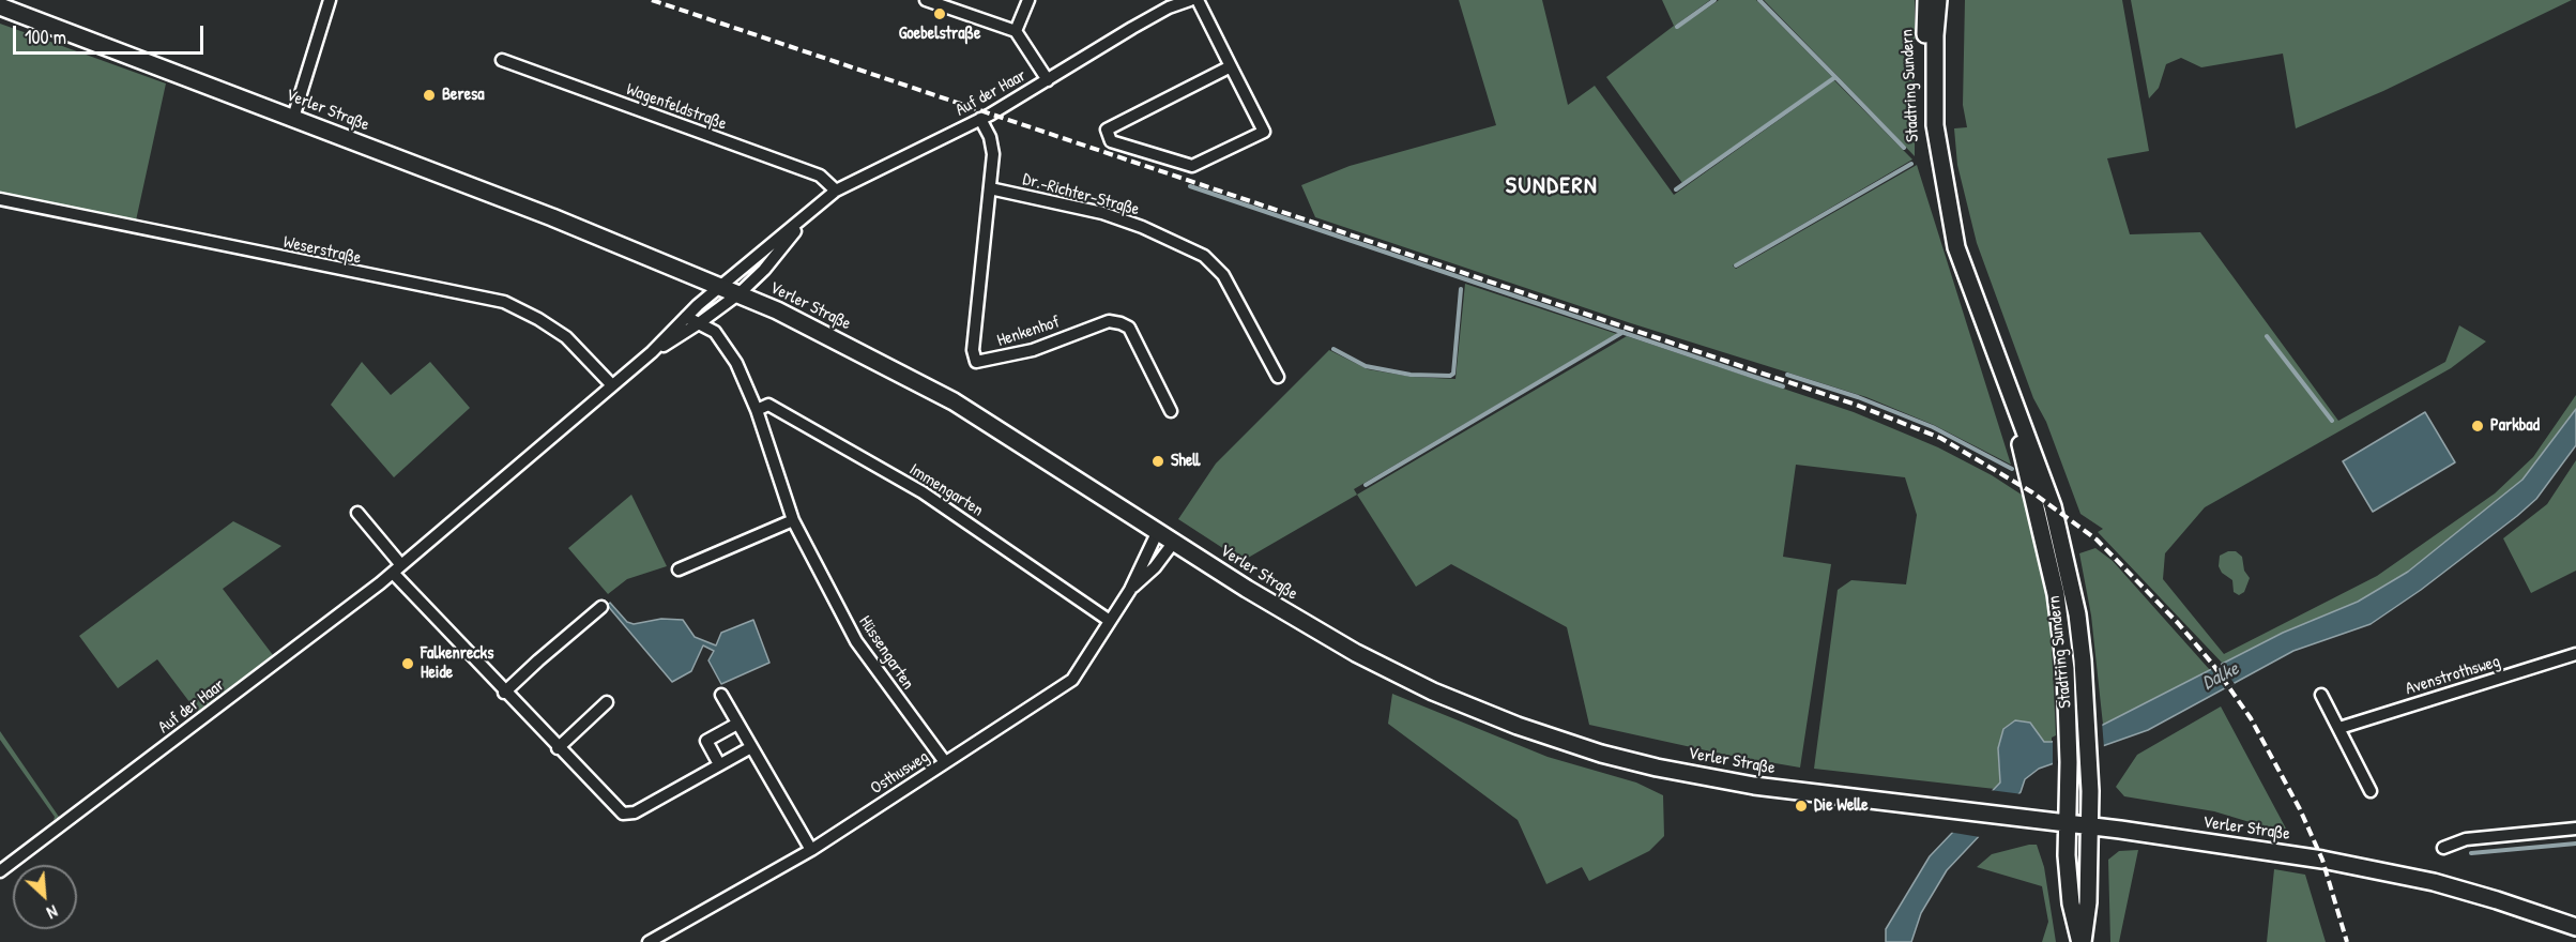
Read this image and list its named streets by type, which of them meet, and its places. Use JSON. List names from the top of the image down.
{
  "streets": {
    "main road": ["Stadtring Sundern", "Verler Straße"],
    "street": [
      "Auf der Haar",
      "Wagenfeldstraße",
      "Dr.-Richter-Straße",
      "Weserstraße",
      "Henkenhof",
      "Immengarten",
      "Hüssengarten",
      "Avenstrothsweg",
      "Osthusweg"
    ]
  },
  "crossings": [
    ["Stadtring Sundern", "Verler Straße"],
    ["Auf der Haar", "Wagenfeldstraße"],
    ["Auf der Haar", "Verler Straße"],
    ["Auf der Haar", "Weserstraße"],
    ["Auf der Haar", "Hüssengarten"],
    ["Verler Straße", "Osthusweg"],
    ["Dr.-Richter-Straße", "Henkenhof"],
    ["Immengarten", "Hüssengarten"],
    ["Immengarten", "Osthusweg"],
    ["Hüssengarten", "Osthusweg"]
  ],
  "districts": ["SUNDERN"],
  "water": ["Dalke"],
  "places": [
    "Goebelstraße",
    "Beresa",
    "Parkbad",
    "Shell",
    "Falkenrecks Heide",
    "Die Welle"
  ],
  "scale_bar": "100 m",
  "north": "bottom right"
}
